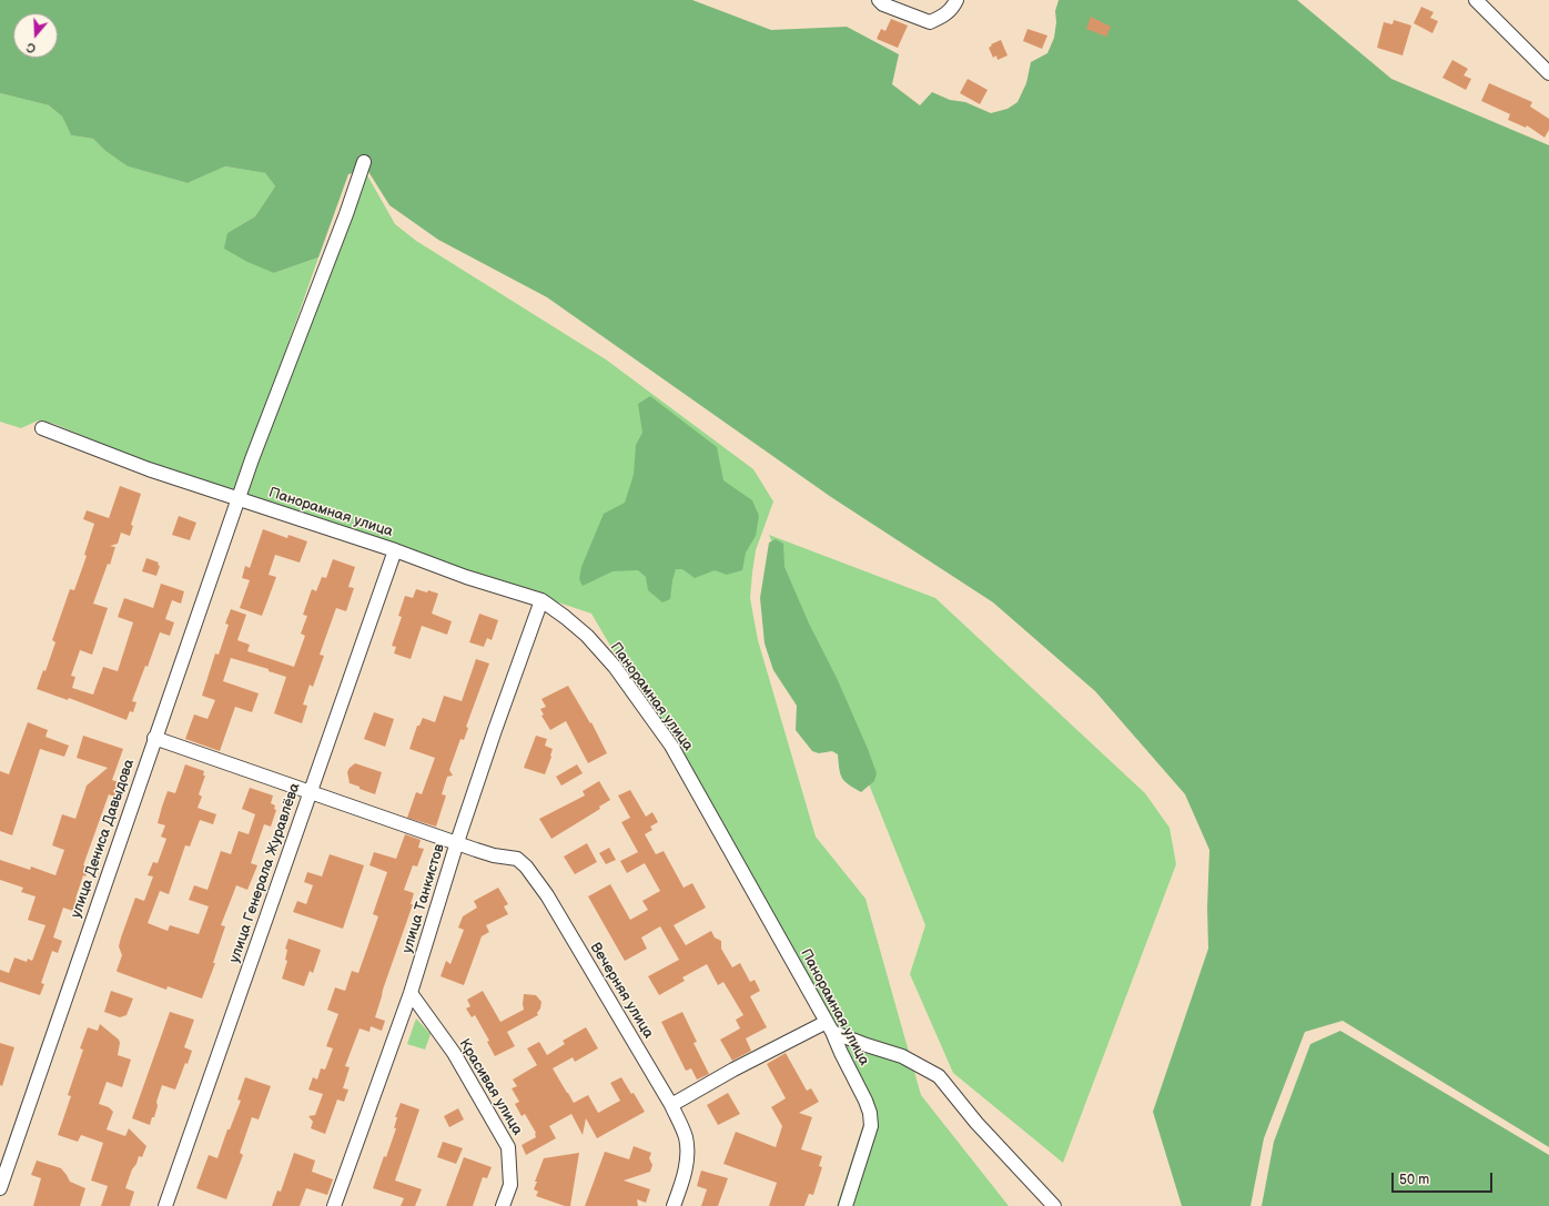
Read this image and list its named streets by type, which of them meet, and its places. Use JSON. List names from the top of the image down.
{
  "streets": {
    "street": [
      "Панорамная улица",
      "улица Дениса Давыдова",
      "улица Генерала Журавлёва",
      "улица Танкистов",
      "Вечерняя улица",
      "Красивая улица"
    ]
  },
  "crossings": [
    ["Панорамная улица", "улица Дениса Давыдова"],
    ["Панорамная улица", "улица Генерала Журавлёва"],
    ["Панорамная улица", "улица Танкистов"],
    ["улица Дениса Давыдова", "Вечерняя улица"],
    ["улица Генерала Журавлёва", "Вечерняя улица"],
    ["улица Танкистов", "Вечерняя улица"],
    ["улица Танкистов", "Красивая улица"]
  ],
  "scale_bar": "50 m",
  "north": "bottom"
}
